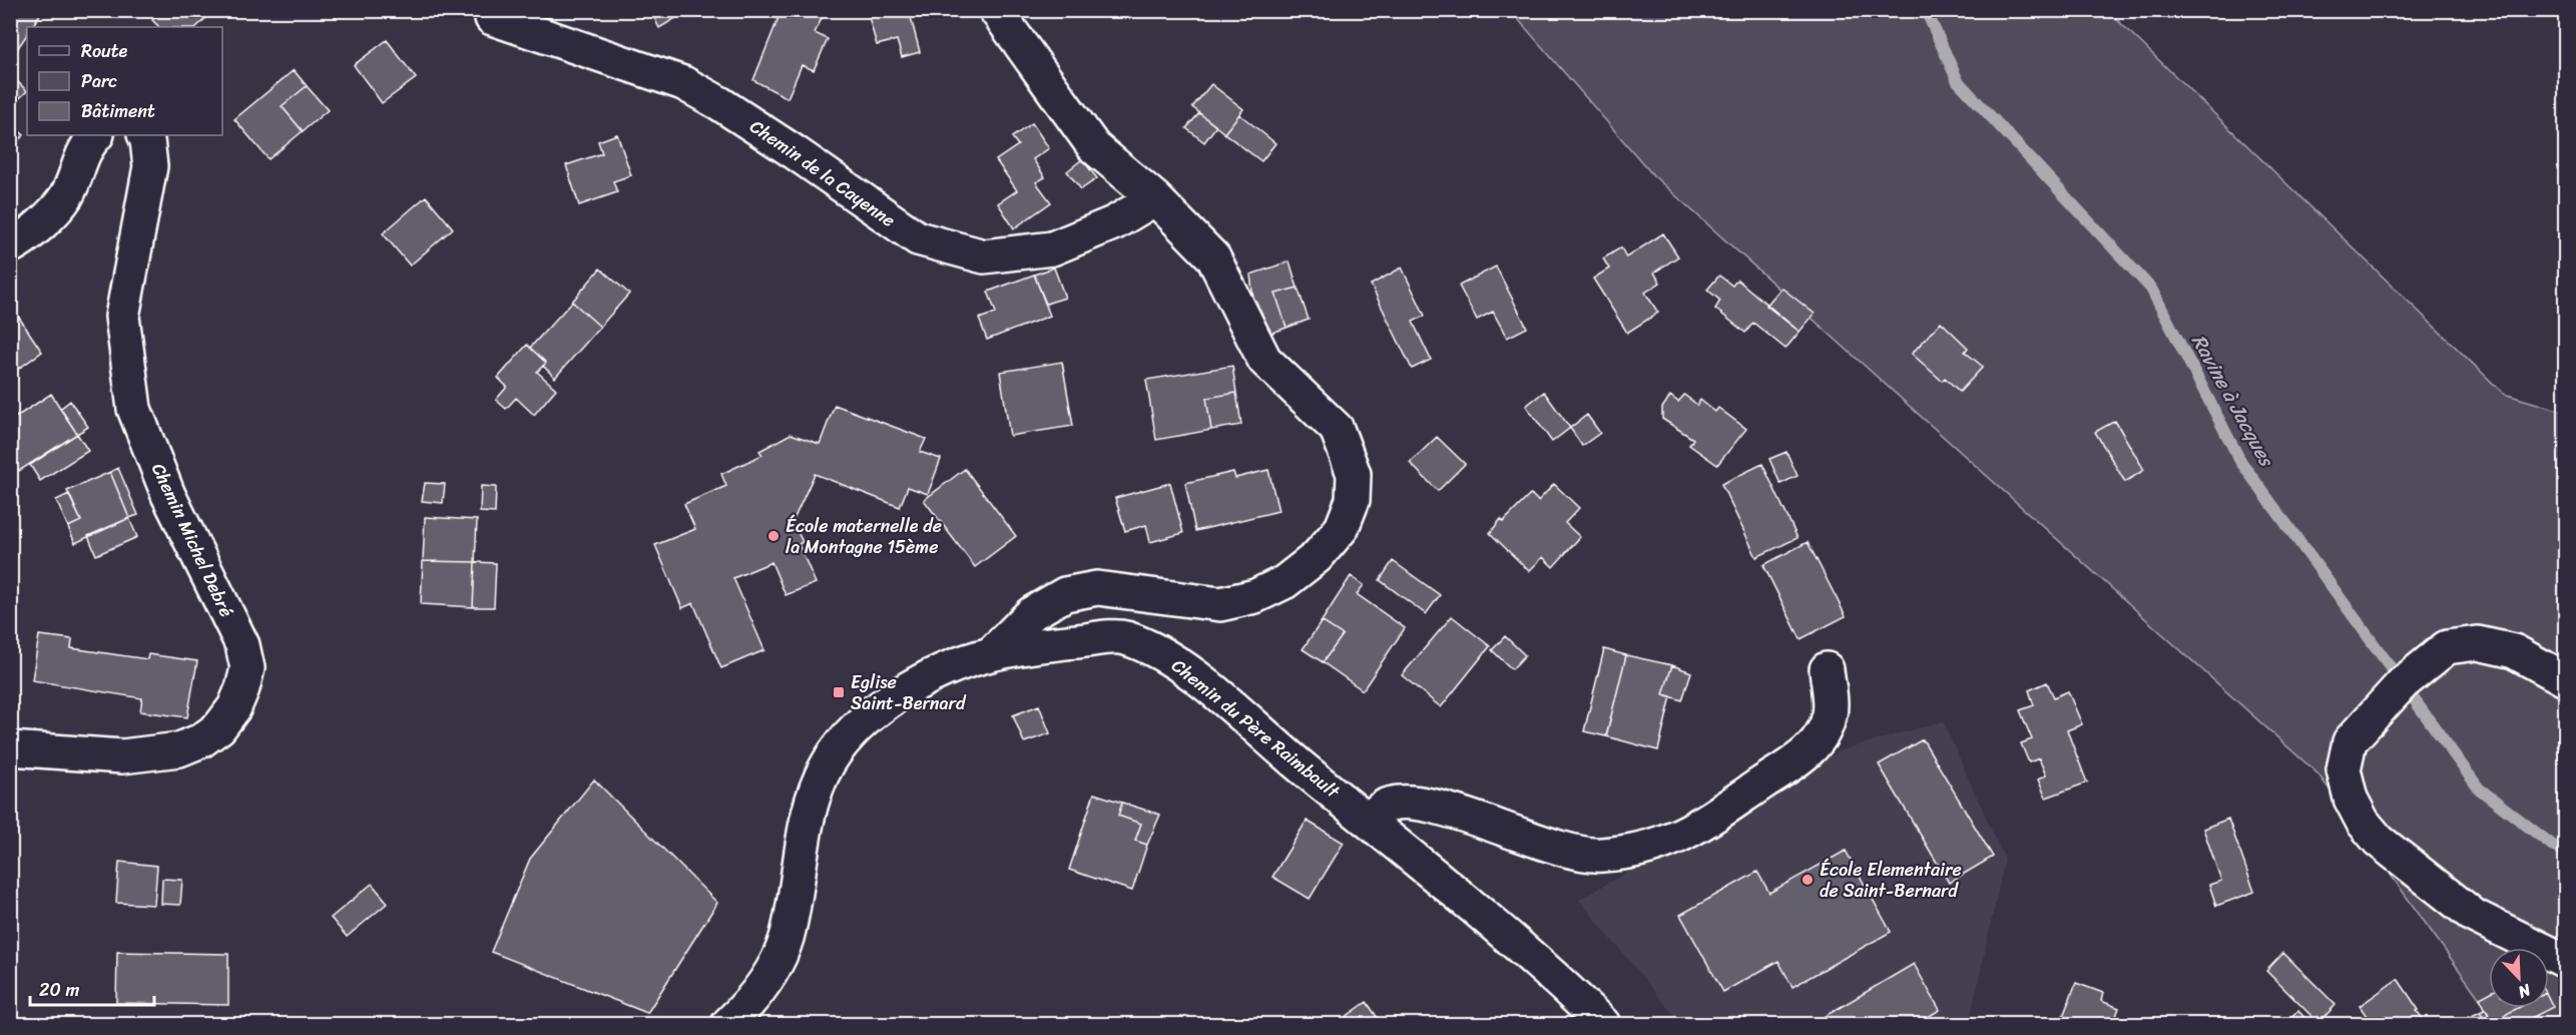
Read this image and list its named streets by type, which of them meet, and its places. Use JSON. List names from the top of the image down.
{
  "streets": {
    "street": ["Chemin de la Cayenne", "Chemin Michel Debré", "Chemin du Père Raimbault"]
  },
  "water": ["Ravine à Jacques"],
  "places": {
    "other": ["École maternelle de la Montagne 15ème", "École Elementaire de Saint-Bernard"],
    "transit": ["Eglise Saint-Bernard"]
  },
  "legend": ["Route", "Parc", "Bâtiment"],
  "scale_bar": "20 m",
  "north": "bottom right"
}
